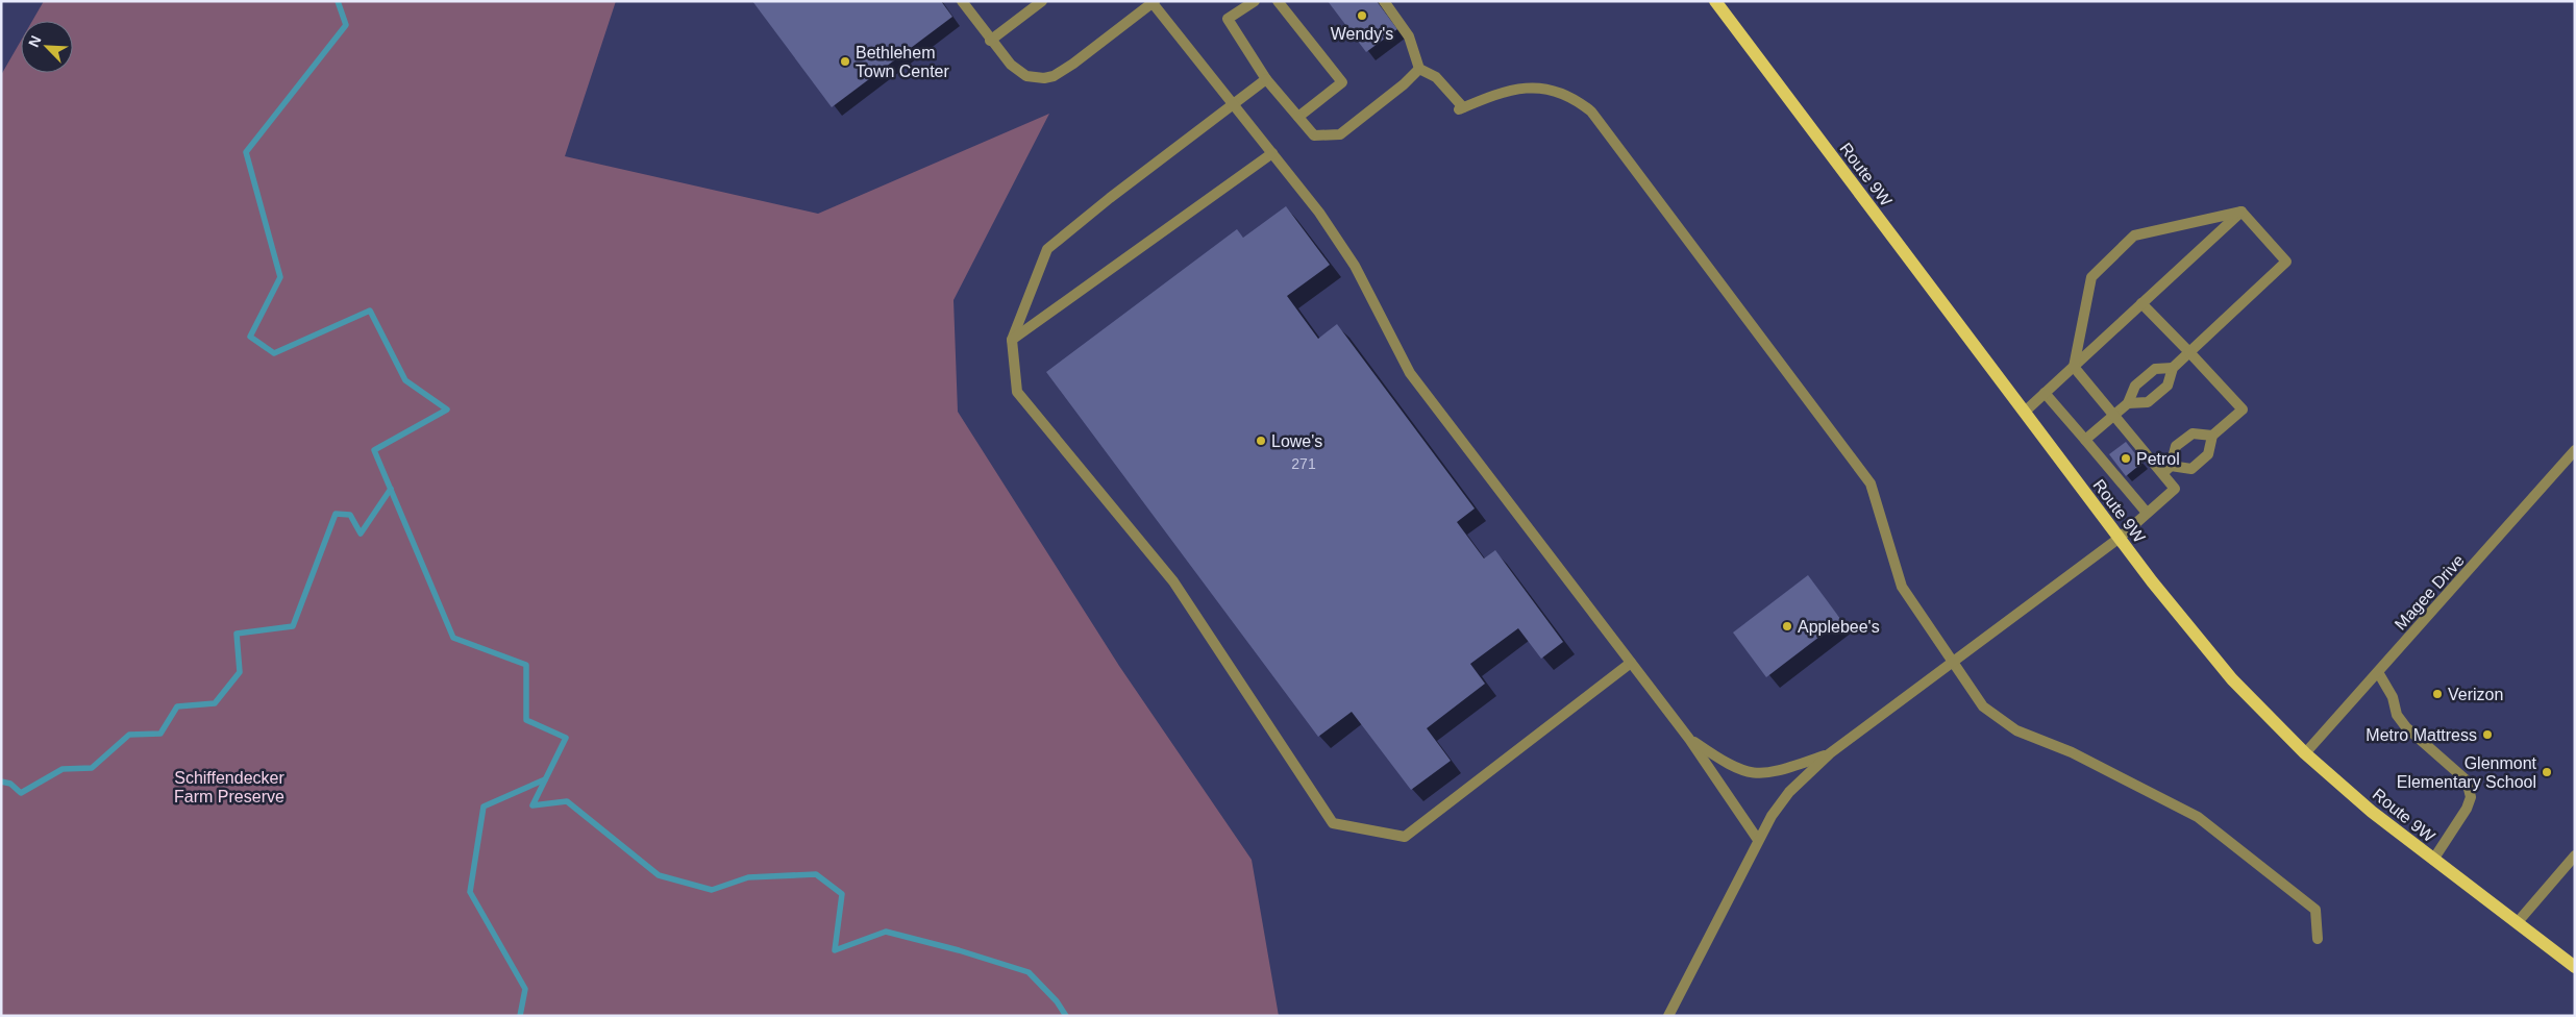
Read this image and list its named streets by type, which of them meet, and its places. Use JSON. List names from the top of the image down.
{
  "streets": {
    "main road": ["Route 9W"],
    "street": ["Magee Drive"]
  },
  "crossings": [
    ["Route 9W", "Magee Drive"]
  ],
  "parks": ["Schiffendecker Farm Preserve"],
  "places": [
    "Wendy's",
    "Bethlehem Town Center",
    "Lowe's",
    "Petrol",
    "Applebee's",
    "Verizon",
    "Metro Mattress",
    "Glenmont Elementary School"
  ],
  "house_numbers": ["271"],
  "north": "top left"
}
